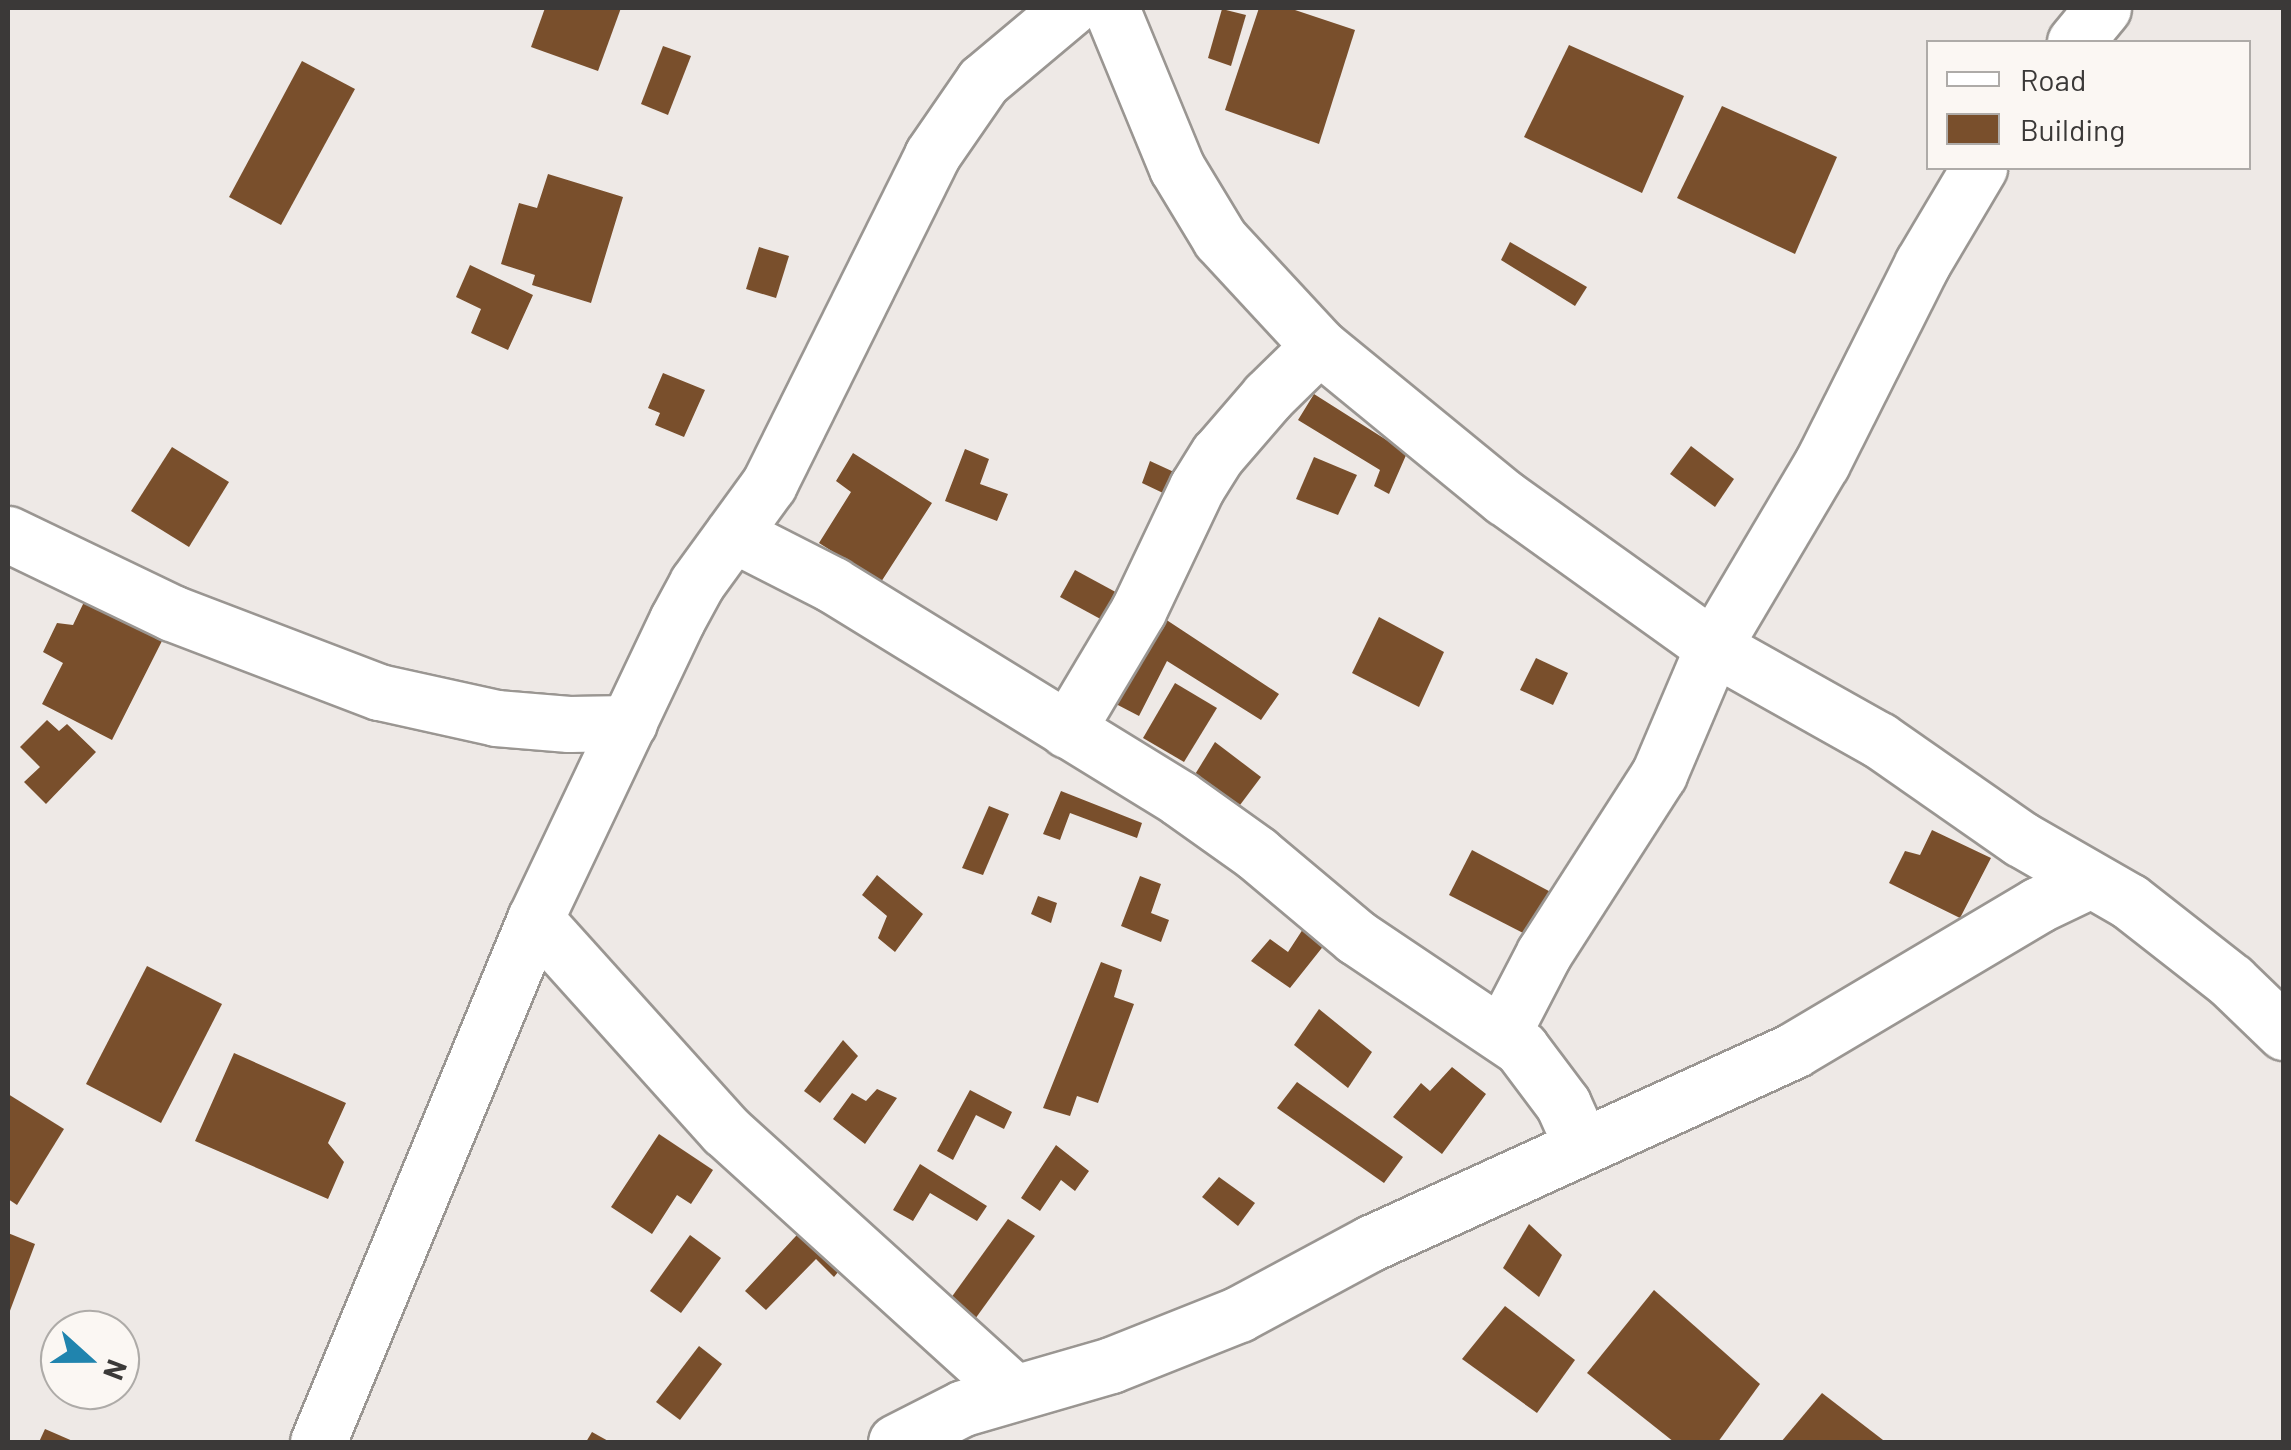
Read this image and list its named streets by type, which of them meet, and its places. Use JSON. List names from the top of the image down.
{
  "legend": ["Road", "Building"],
  "north": "right"
}
